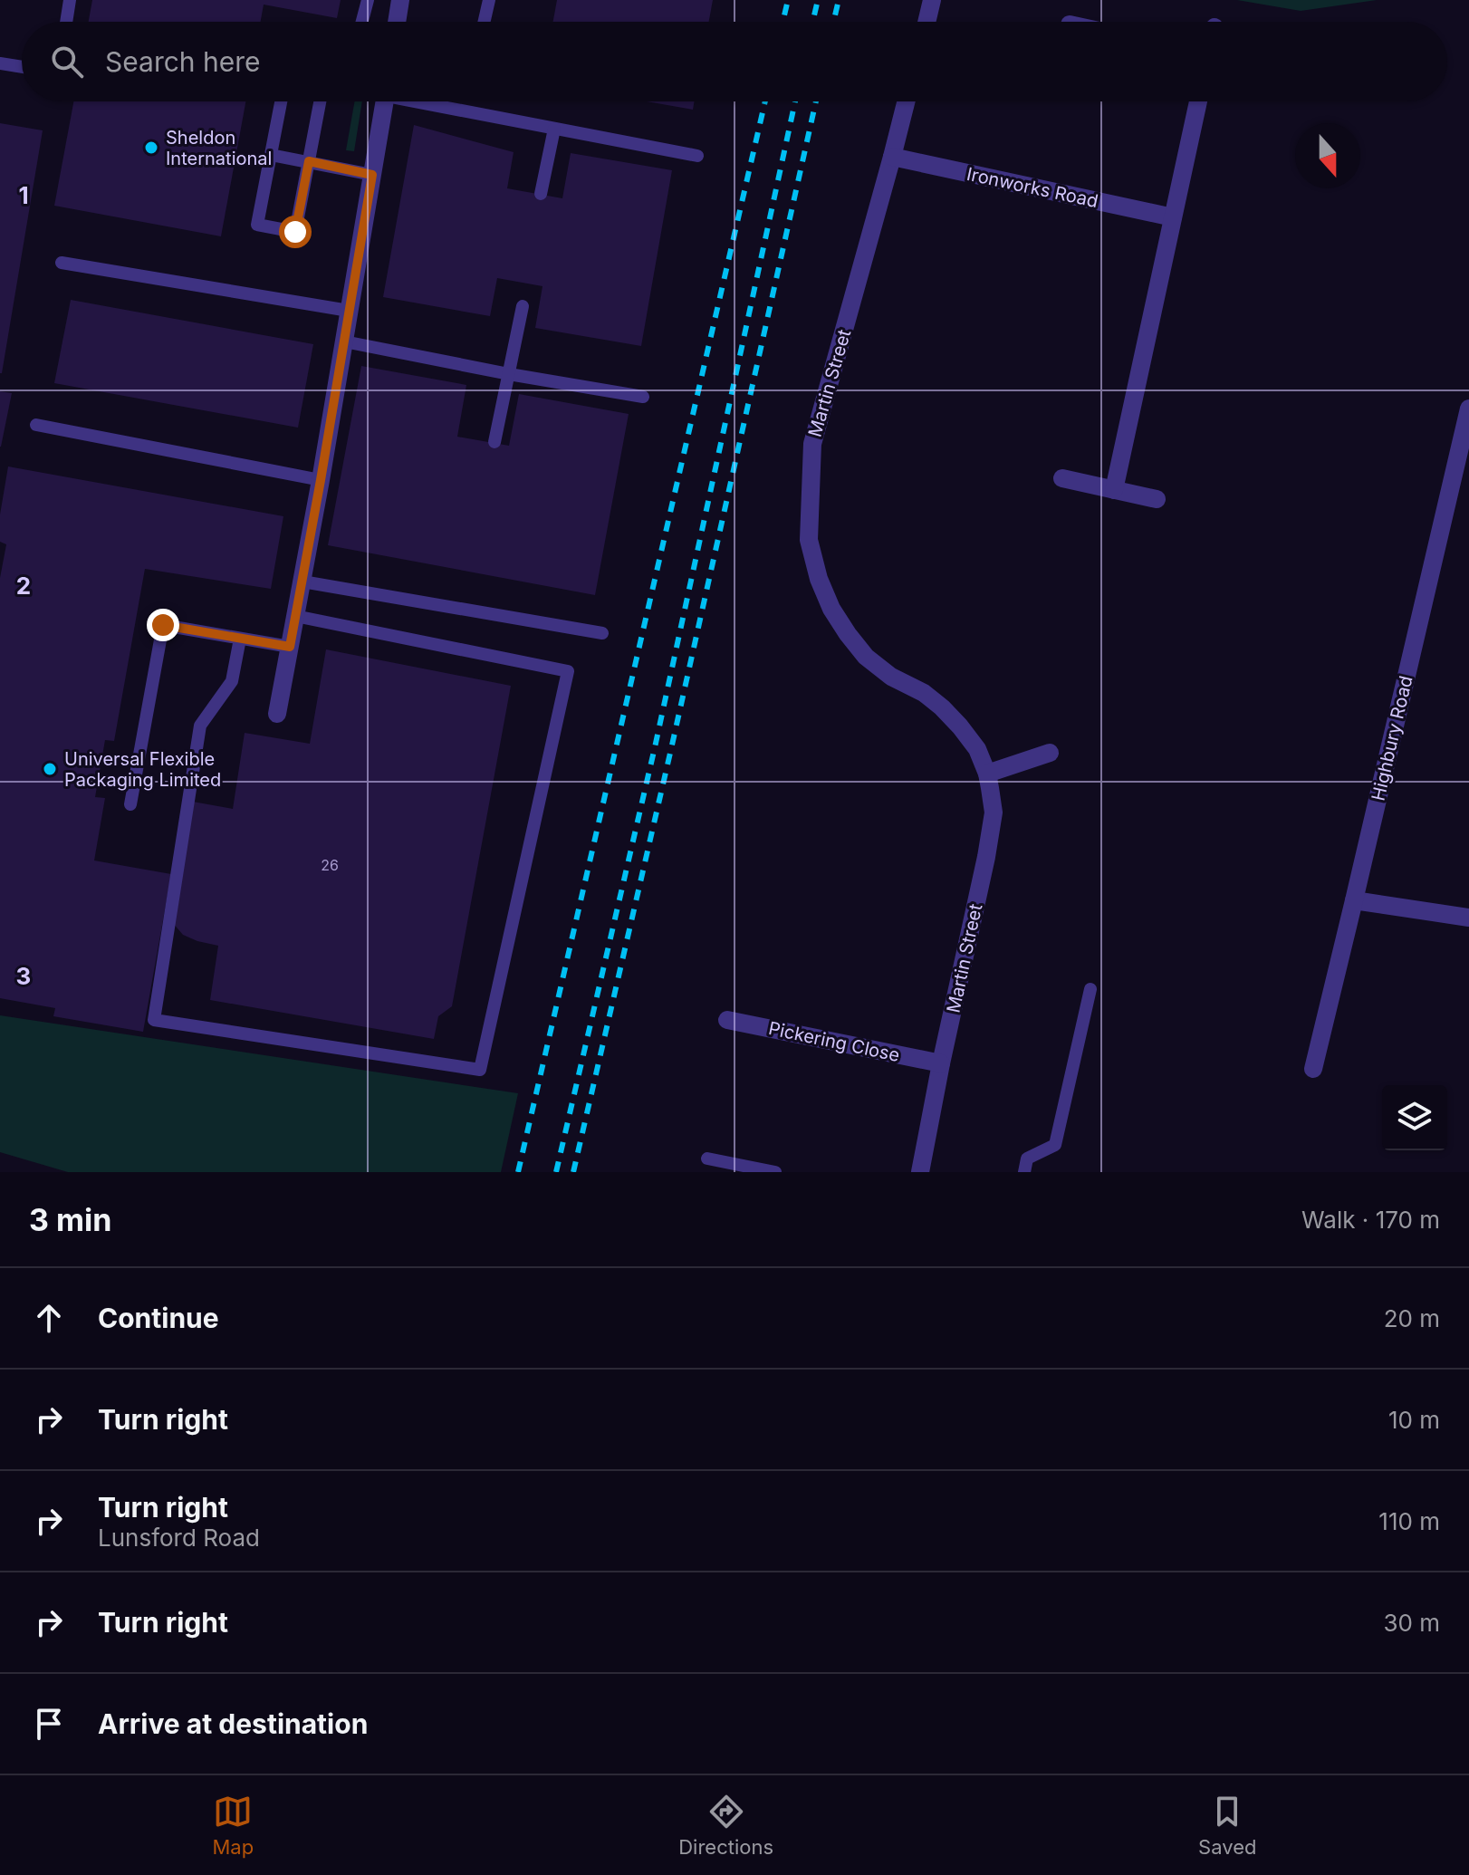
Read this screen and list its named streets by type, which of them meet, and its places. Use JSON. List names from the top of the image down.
{
  "streets": {
    "street": [
      "Ironworks Road",
      "Martin Street",
      "Highbury Road",
      "Pickering Close"
    ]
  },
  "crossings": [
    ["Ironworks Road", "Martin Street"],
    ["Martin Street", "Pickering Close"]
  ],
  "places": ["Sheldon International", "Universal Flexible Packaging Limited"],
  "house_numbers": ["26"],
  "north": "bottom",
  "page": {
    "search": "Search here",
    "heading": ["3 min", "Walk · 170 m"],
    "list": [
      ["Continue", "20 m"],
      ["Turn right", "10 m"],
      ["Turn right", "Lunsford Road", "110 m"],
      ["Turn right", "30 m"],
      "Arrive at destination"
    ],
    "nav": ["Map", "Directions", "Saved"]
  },
  "grid": {
    "rows": ["1", "2", "3"]
  }
}
